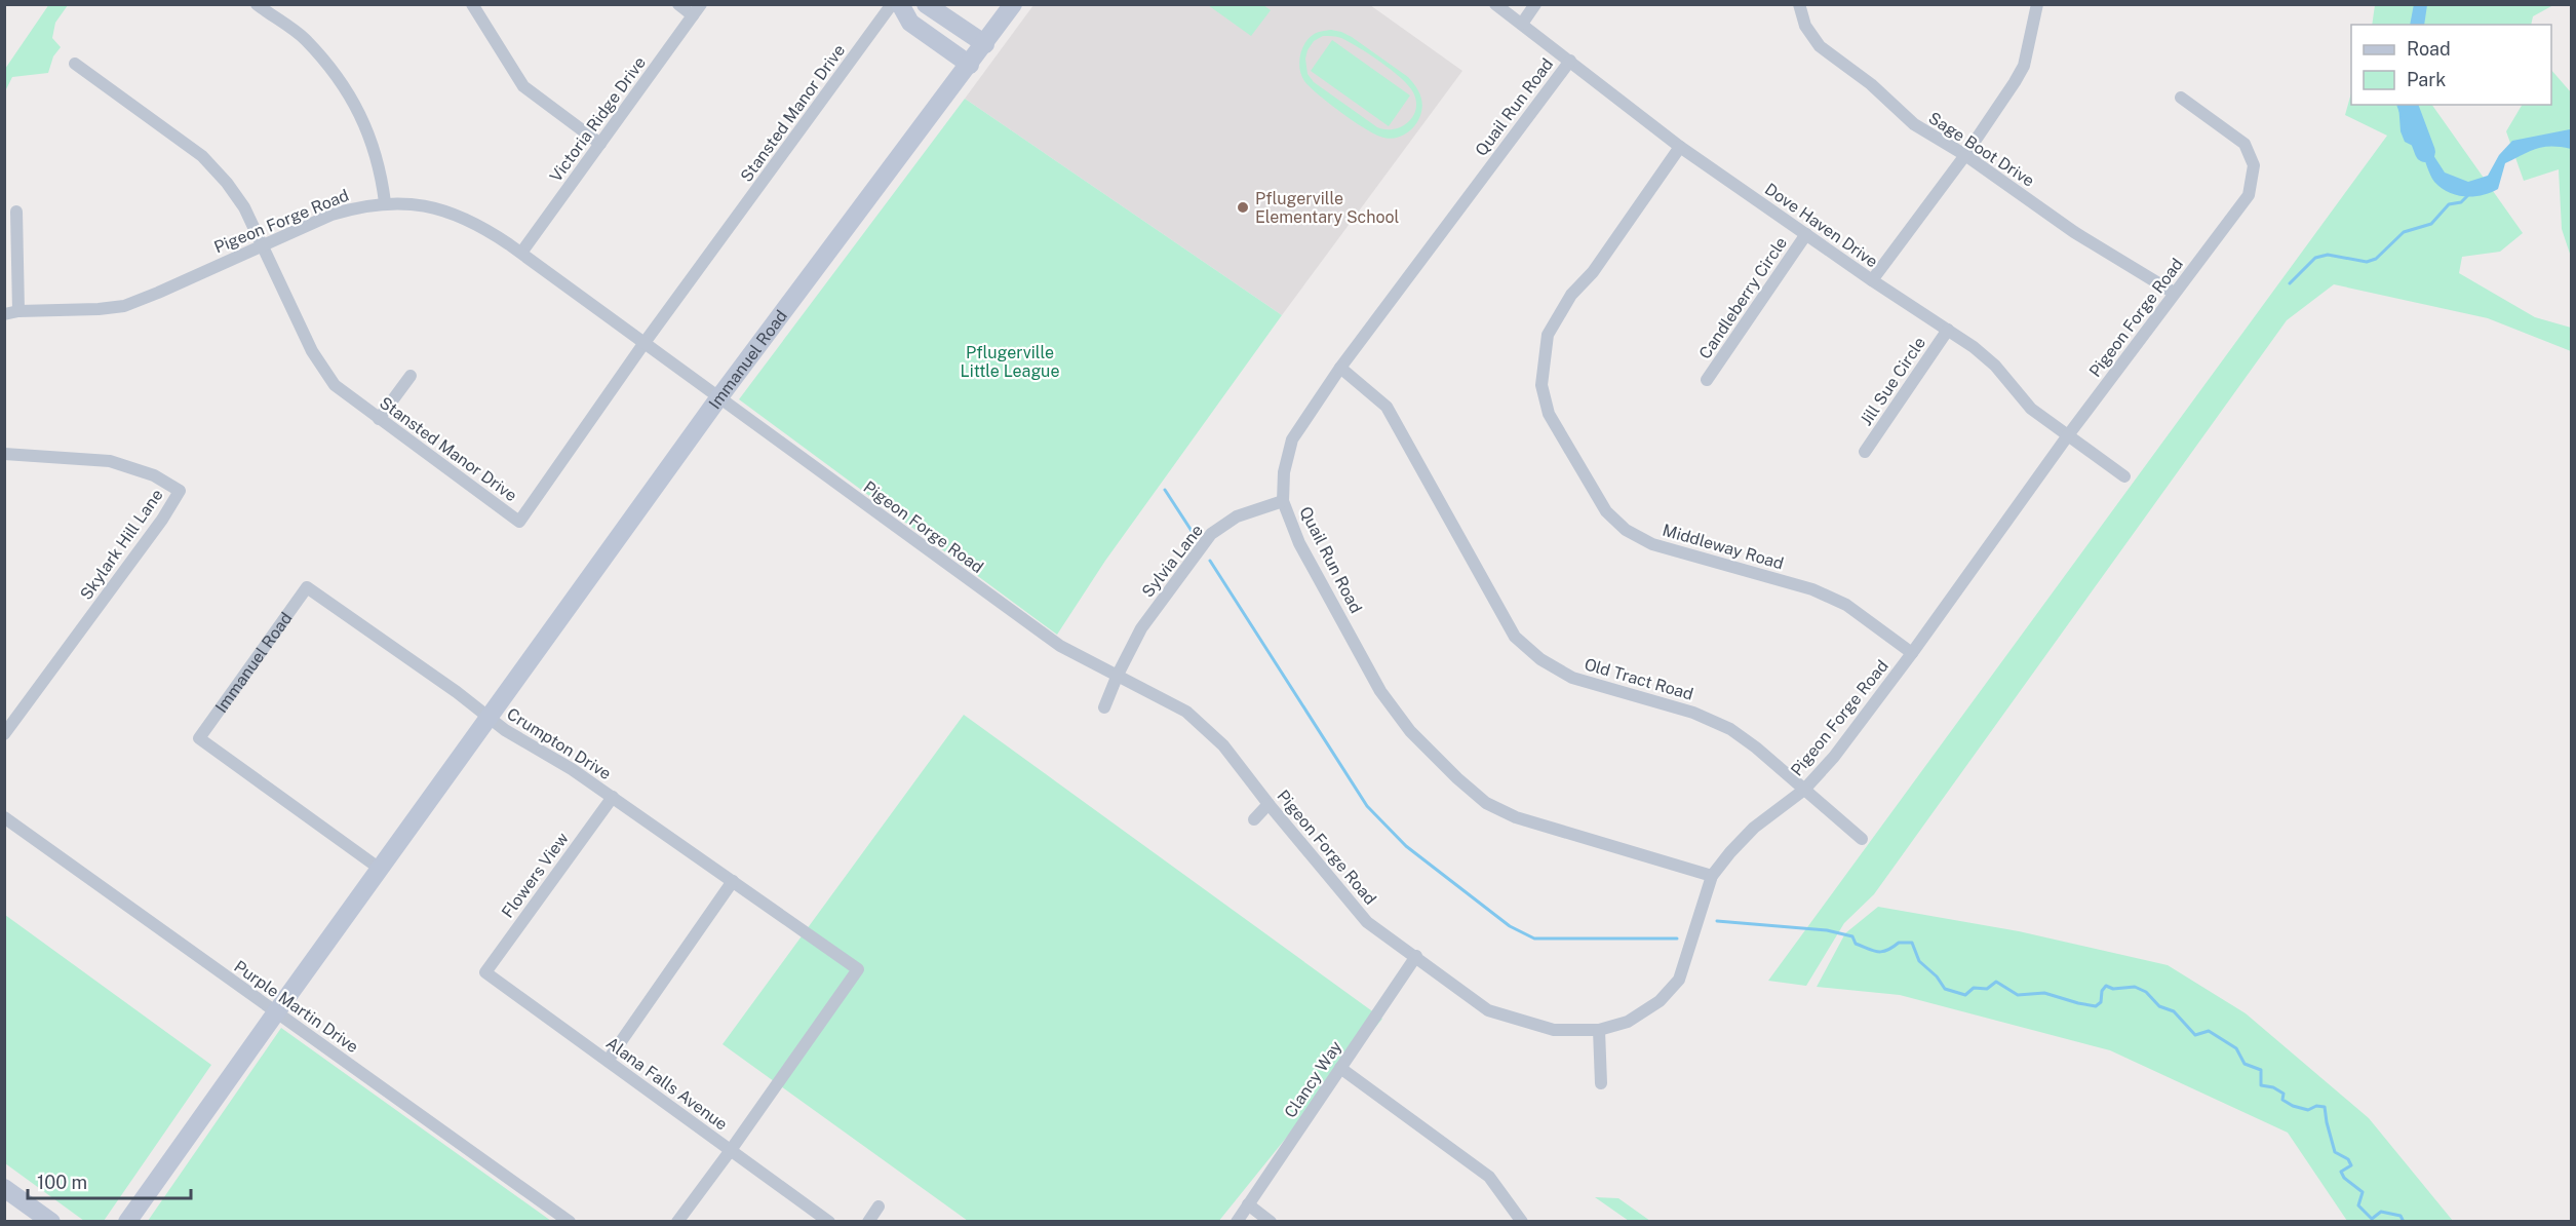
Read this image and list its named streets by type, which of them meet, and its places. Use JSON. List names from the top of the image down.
{
  "streets": {
    "street": [
      "Quail Run Road",
      "Stansted Manor Drive",
      "Victoria Ridge Drive",
      "Sage Boot Drive",
      "Pigeon Forge Road",
      "Dove Haven Drive",
      "Candleberry Circle",
      "Immanuel Road",
      "Jill Sue Circle",
      "Skylark Hill Lane",
      "Middleway Road",
      "Sylvia Lane",
      "Old Tract Road",
      "Crumpton Drive",
      "Flowers View",
      "Purple Martin Drive",
      "Clancy Way",
      "Alana Falls Avenue"
    ]
  },
  "crossings": [
    ["Quail Run Road", "Pigeon Forge Road"],
    ["Quail Run Road", "Dove Haven Drive"],
    ["Quail Run Road", "Sylvia Lane"],
    ["Quail Run Road", "Old Tract Road"],
    ["Stansted Manor Drive", "Pigeon Forge Road"],
    ["Victoria Ridge Drive", "Pigeon Forge Road"],
    ["Sage Boot Drive", "Pigeon Forge Road"],
    ["Pigeon Forge Road", "Dove Haven Drive"],
    ["Pigeon Forge Road", "Immanuel Road"],
    ["Pigeon Forge Road", "Middleway Road"],
    ["Pigeon Forge Road", "Sylvia Lane"],
    ["Pigeon Forge Road", "Old Tract Road"],
    ["Pigeon Forge Road", "Clancy Way"],
    ["Dove Haven Drive", "Candleberry Circle"],
    ["Dove Haven Drive", "Jill Sue Circle"],
    ["Dove Haven Drive", "Middleway Road"],
    ["Immanuel Road", "Crumpton Drive"],
    ["Immanuel Road", "Purple Martin Drive"],
    ["Crumpton Drive", "Flowers View"],
    ["Crumpton Drive", "Alana Falls Avenue"],
    ["Flowers View", "Alana Falls Avenue"]
  ],
  "parks": ["Pflugerville Little League"],
  "places": ["Pflugerville Elementary School"],
  "legend": ["Road", "Park"],
  "scale_bar": "100 m"
}
